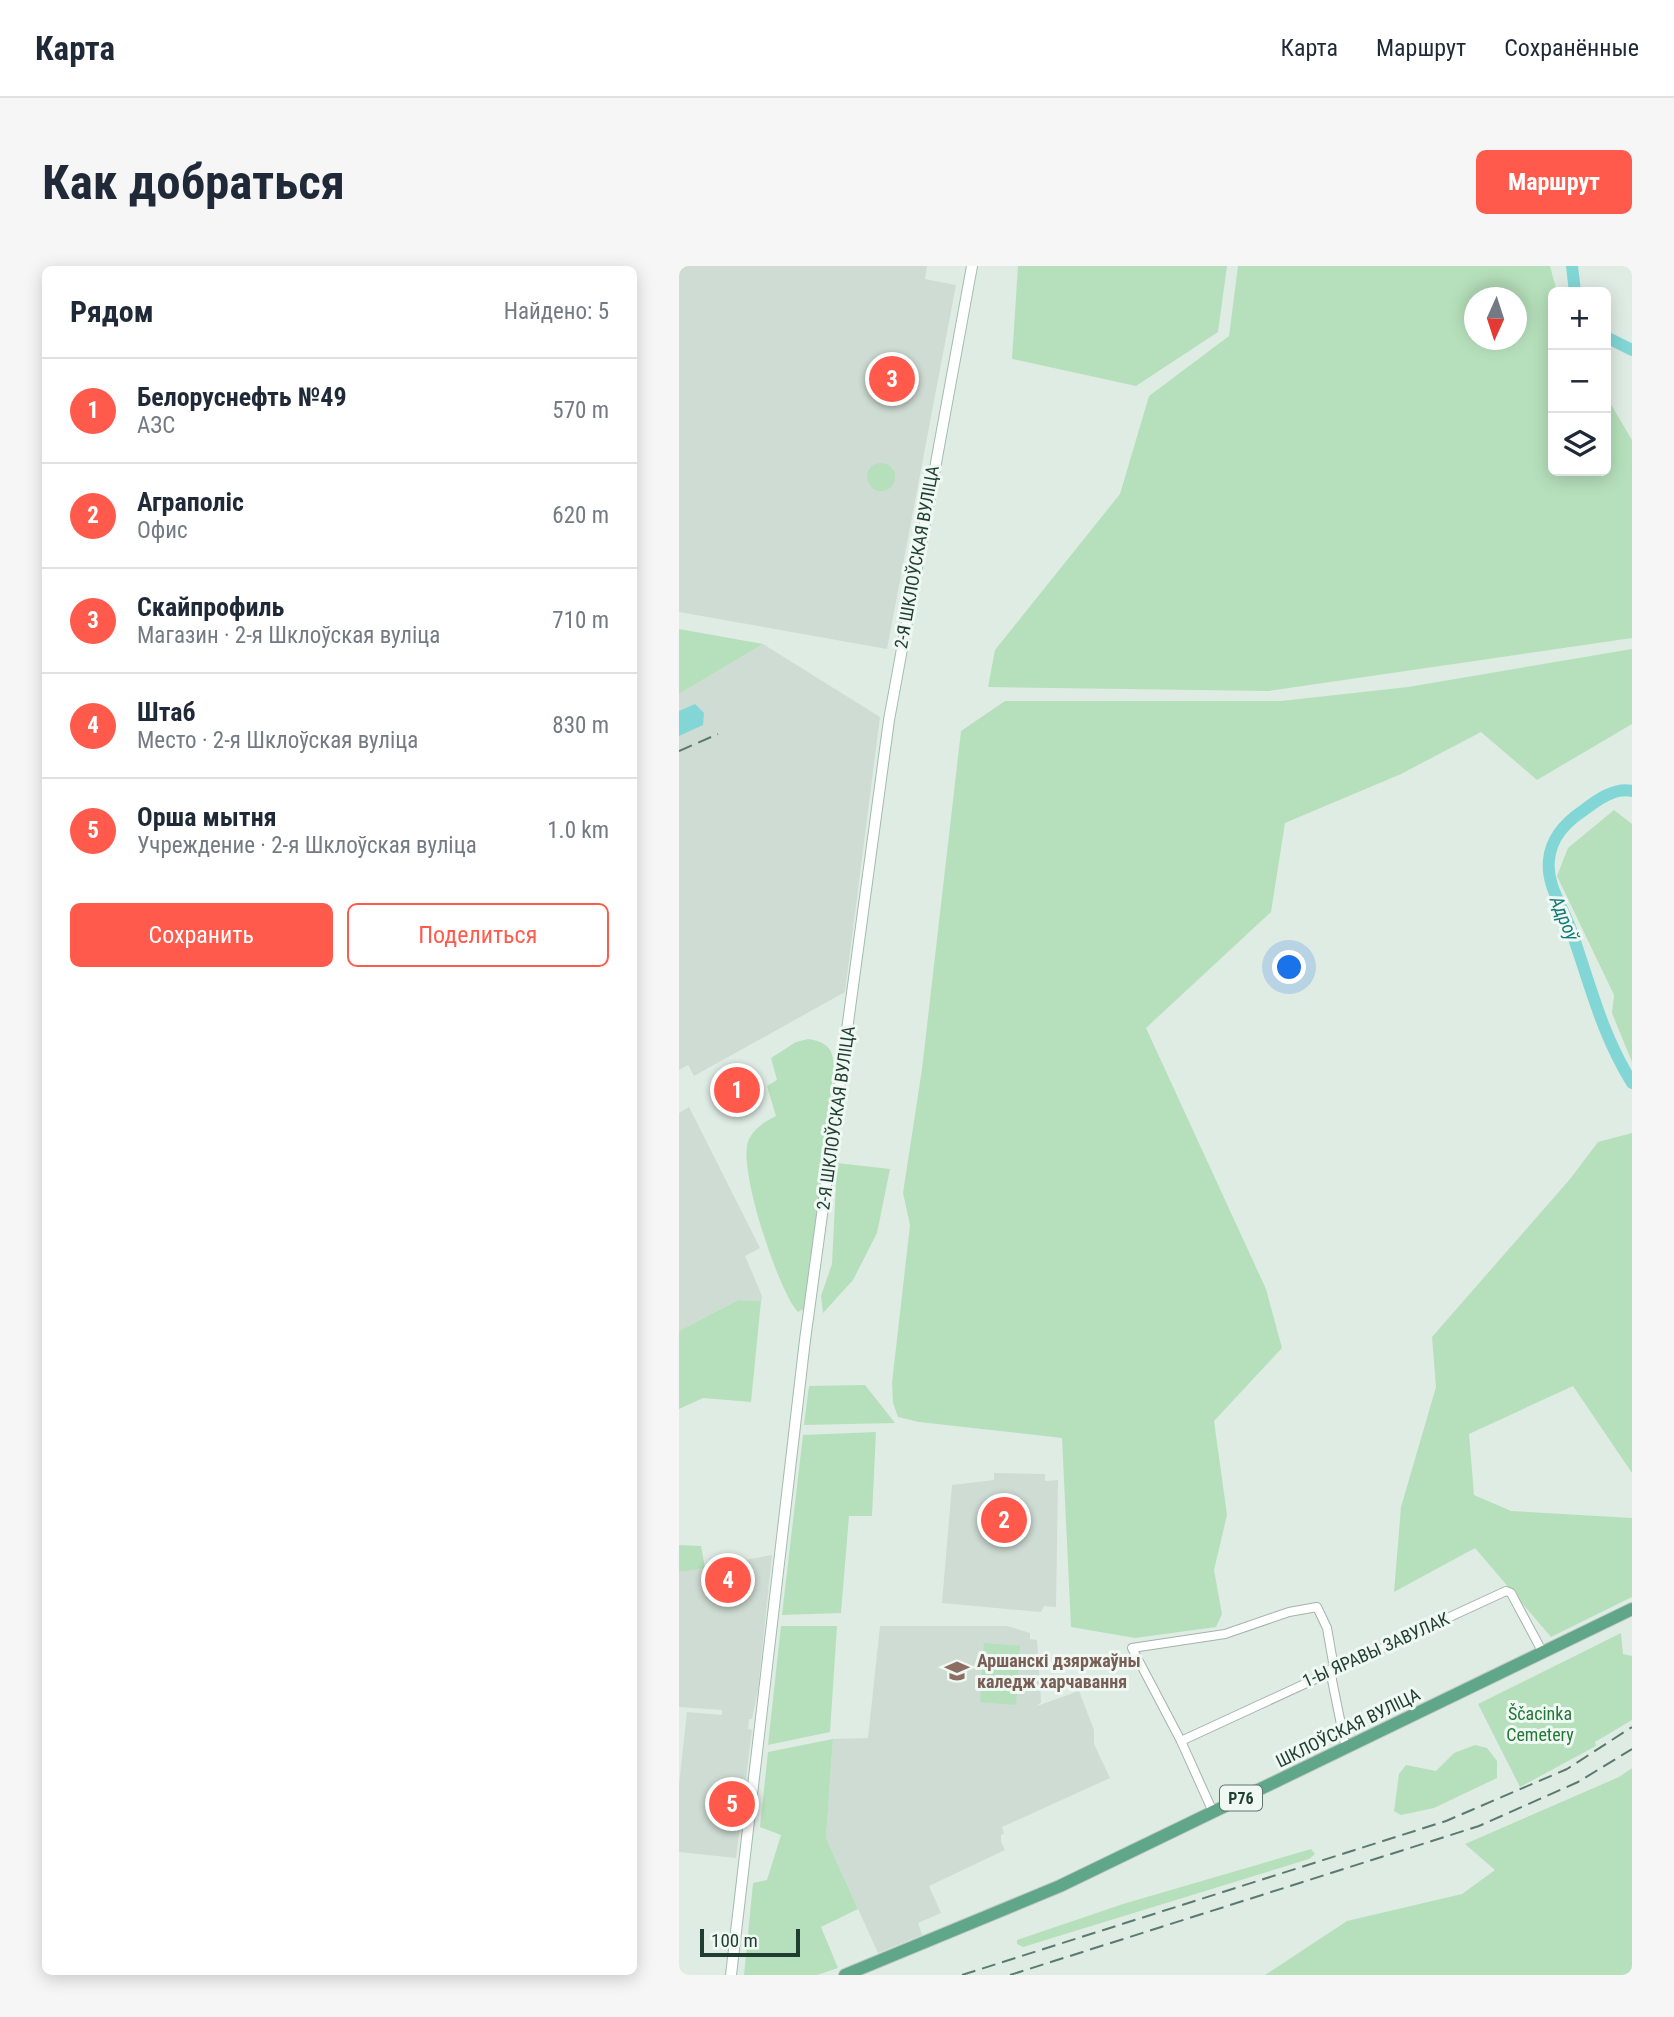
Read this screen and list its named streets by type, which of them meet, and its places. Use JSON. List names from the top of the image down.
{
  "streets": {
    "main road": ["ШКЛОЎСКАЯ ВУЛІЦА", "Р76"],
    "street": ["2-Я ШКЛОЎСКАЯ ВУЛІЦА", "1-Ы ЯРАВЫ ЗАВУЛАК"]
  },
  "crossings": [
    ["1-Ы ЯРАВЫ ЗАВУЛАК", "ШКЛОЎСКАЯ ВУЛІЦА"]
  ],
  "water": ["Адроў"],
  "parks": ["Ščacinka Cemetery"],
  "places": {
    "school or university": ["Аршанскі дзяржаўны каледж харчавання"]
  },
  "scale_bar": "100 m",
  "north": "bottom",
  "page": {
    "header": "Карта",
    "nav": ["Карта", "Маршрут", "Сохранённые"],
    "buttons": [
      "Маршрут",
      ["Сохранить", "Поделиться"]
    ],
    "title": "Как добраться",
    "heading": ["Рядом", "Найдено: 5"],
    "map_buttons": ["+", "−"],
    "pins": [
      "3",
      "1",
      "2",
      "4",
      "5"
    ],
    "list": [
      {
        "mark": "1",
        "name": "Белоруснефть №49",
        "note": "АЗС",
        "value": "570 m"
      },
      {
        "mark": "2",
        "name": "Аграполіс",
        "note": "Офис",
        "value": "620 m"
      },
      {
        "mark": "3",
        "name": "Скайпрофиль",
        "note": "Магазин · 2-я Шклоўская вуліца",
        "value": "710 m"
      },
      {
        "mark": "4",
        "name": "Штаб",
        "note": "Место · 2-я Шклоўская вуліца",
        "value": "830 m"
      },
      {
        "mark": "5",
        "name": "Орша мытня",
        "note": "Учреждение · 2-я Шклоўская вуліца",
        "value": "1.0 km"
      }
    ],
    "scale": "100 m"
  }
}
